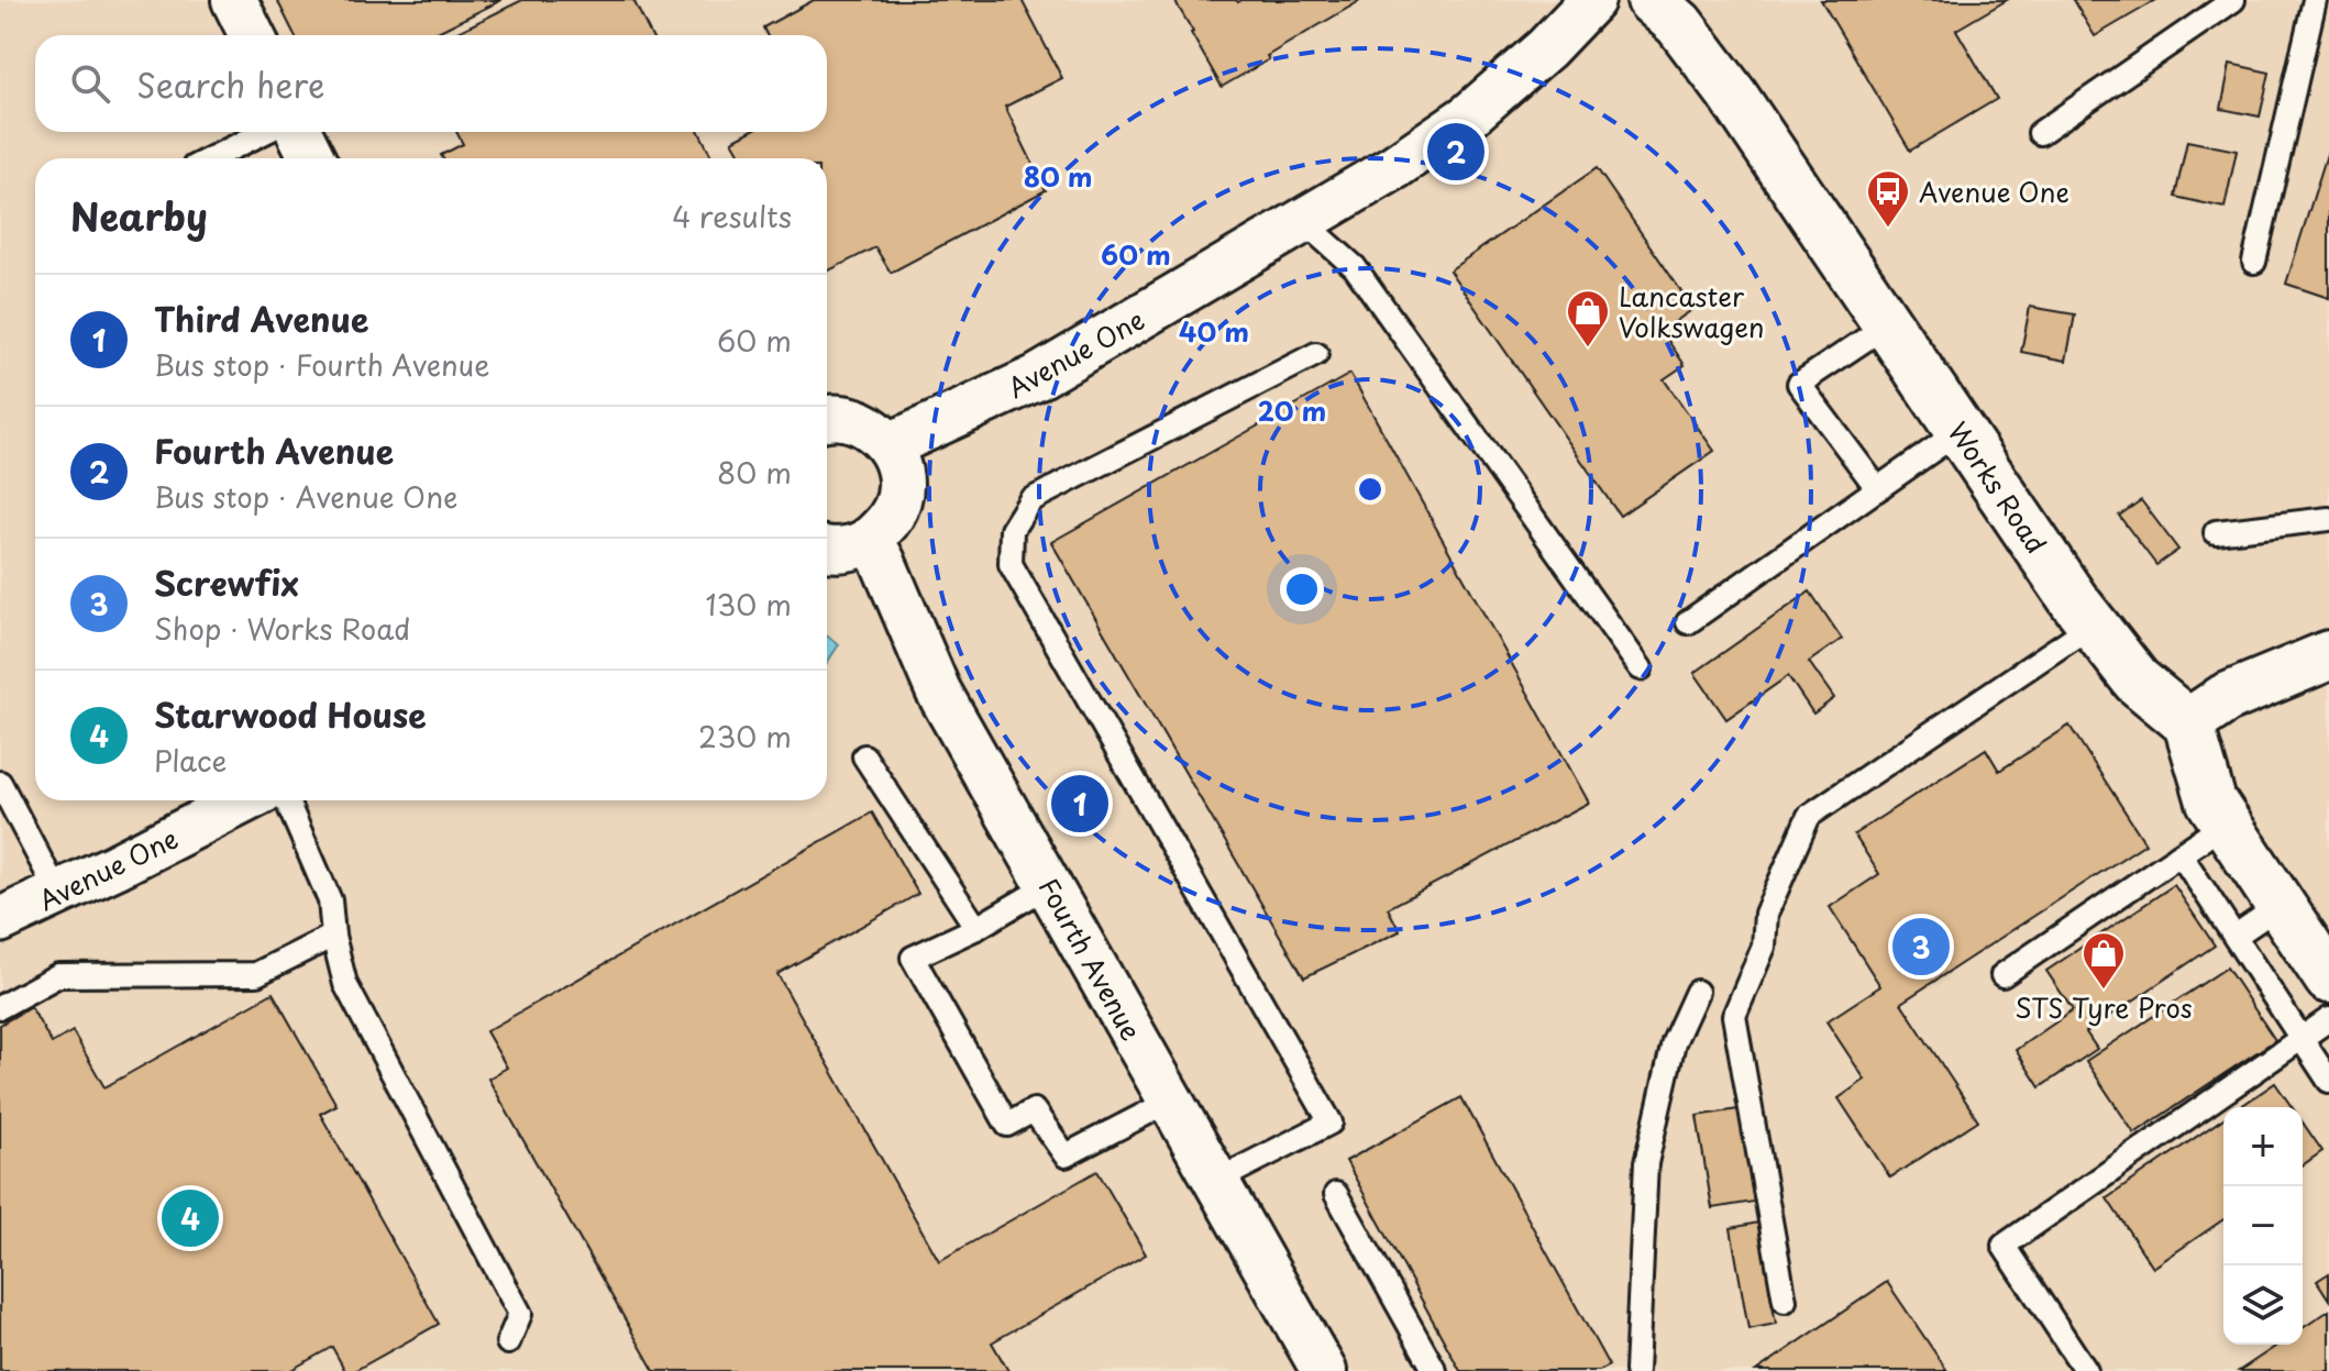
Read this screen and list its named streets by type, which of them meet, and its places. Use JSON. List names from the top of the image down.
{
  "streets": {
    "street": ["Avenue One", "Works Road", "Fourth Avenue"]
  },
  "places": {
    "bus stop": ["Avenue One"],
    "shop": ["Lancaster Volkswagen", "STS Tyre Pros"]
  },
  "page": {
    "search": "Search here",
    "pins": [
      "2",
      "1",
      "3",
      "4"
    ],
    "heading": ["Nearby", "4 results"],
    "list": [
      {
        "mark": "1",
        "name": "Third Avenue",
        "note": "Bus stop · Fourth Avenue",
        "value": "60 m"
      },
      {
        "mark": "2",
        "name": "Fourth Avenue",
        "note": "Bus stop · Avenue One",
        "value": "80 m"
      },
      {
        "mark": "3",
        "name": "Screwfix",
        "note": "Shop · Works Road",
        "value": "130 m"
      },
      {
        "mark": "4",
        "name": "Starwood House",
        "note": "Place",
        "value": "230 m"
      }
    ],
    "map_buttons": ["+", "−"]
  },
  "rings": [
    "80 m",
    "60 m",
    "40 m",
    "20 m"
  ]
}
